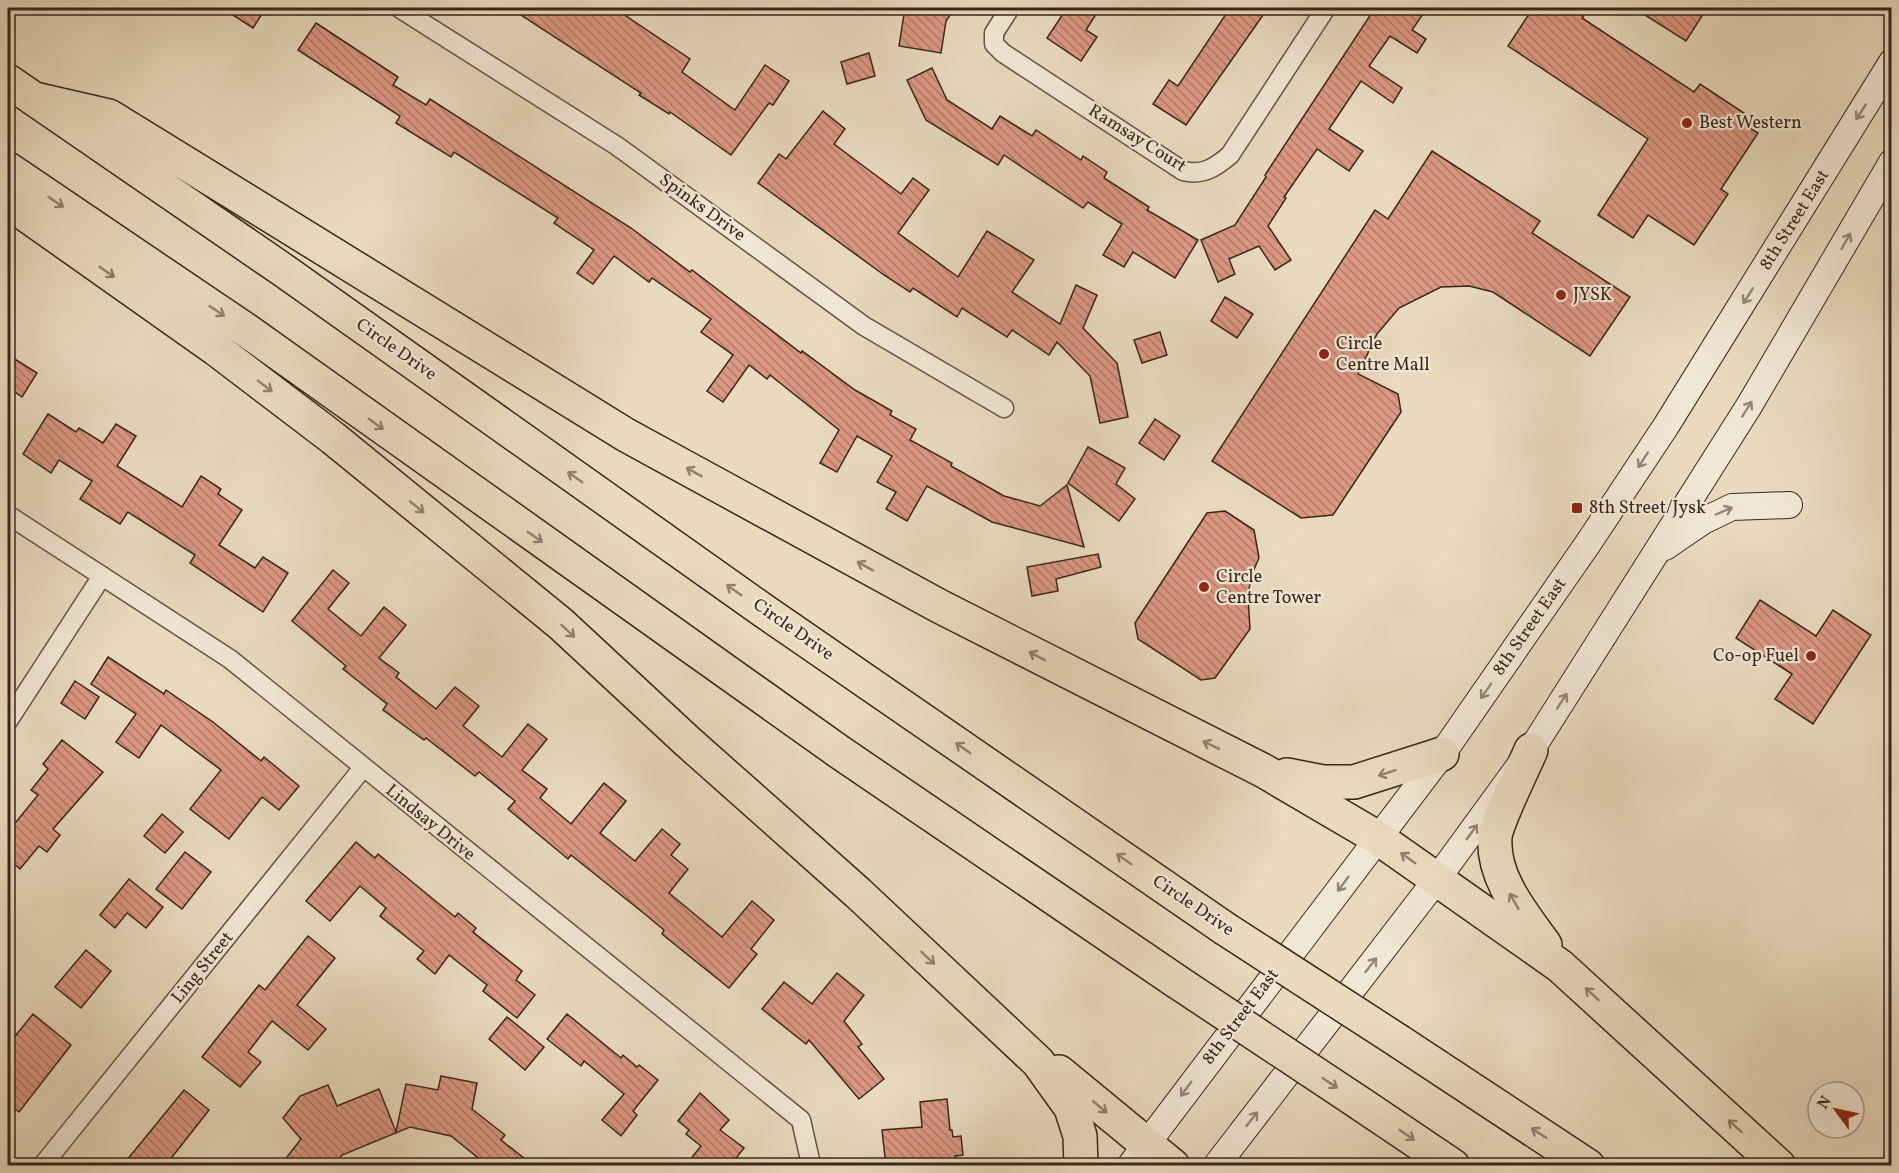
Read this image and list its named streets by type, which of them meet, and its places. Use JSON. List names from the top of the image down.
{
  "streets": {
    "highway": ["Circle Drive"],
    "main road": ["8th Street East"],
    "street": [
      "Ramsay Court",
      "Spinks Drive",
      "Lindsay Drive",
      "Ling Street"
    ]
  },
  "crossings": [
    ["Lindsay Drive", "Ling Street"]
  ],
  "places": {
    "other": [
      "Best Western",
      "JYSK",
      "Circle Centre Mall",
      "Circle Centre Tower",
      "Co-op Fuel"
    ],
    "transit": ["8th Street/Jysk"]
  },
  "north": "top left"
}
